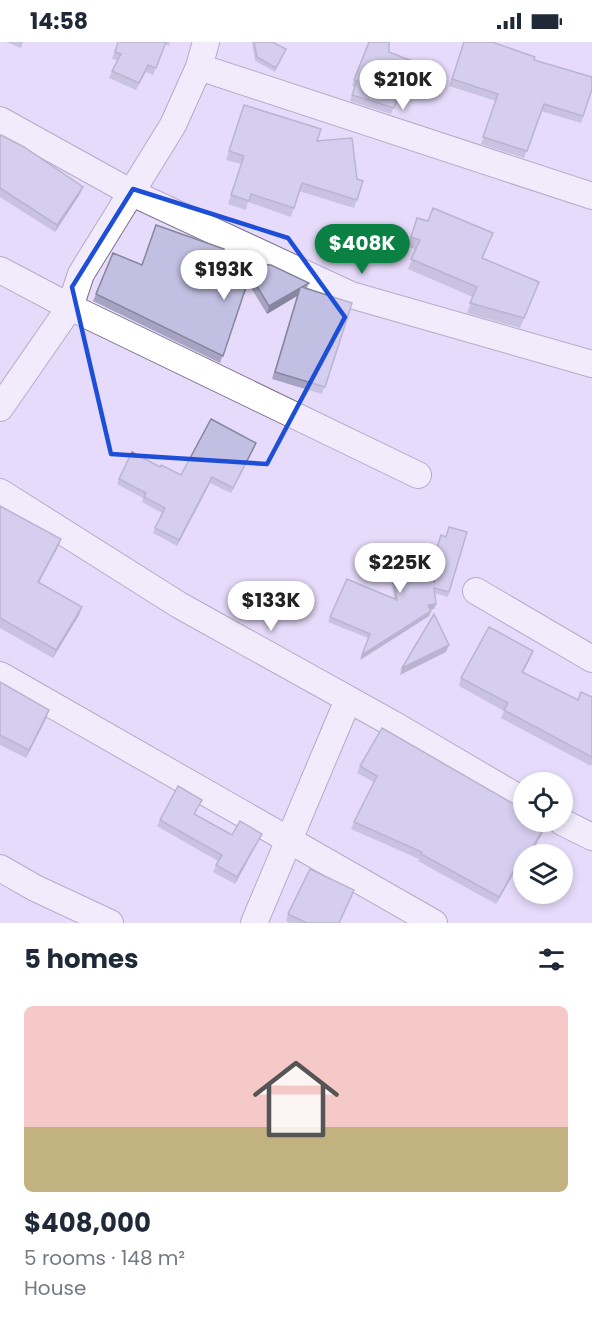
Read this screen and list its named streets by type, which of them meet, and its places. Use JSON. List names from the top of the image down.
{
  "page": {
    "status": "14:58",
    "price": [
      "$210K",
      "$408K",
      "$193K",
      "$225K",
      "$133K"
    ],
    "heading": "5 homes",
    "list": [
      {
        "name": "$408,000",
        "note": "5 rooms · 148 m² · House"
      }
    ]
  }
}
